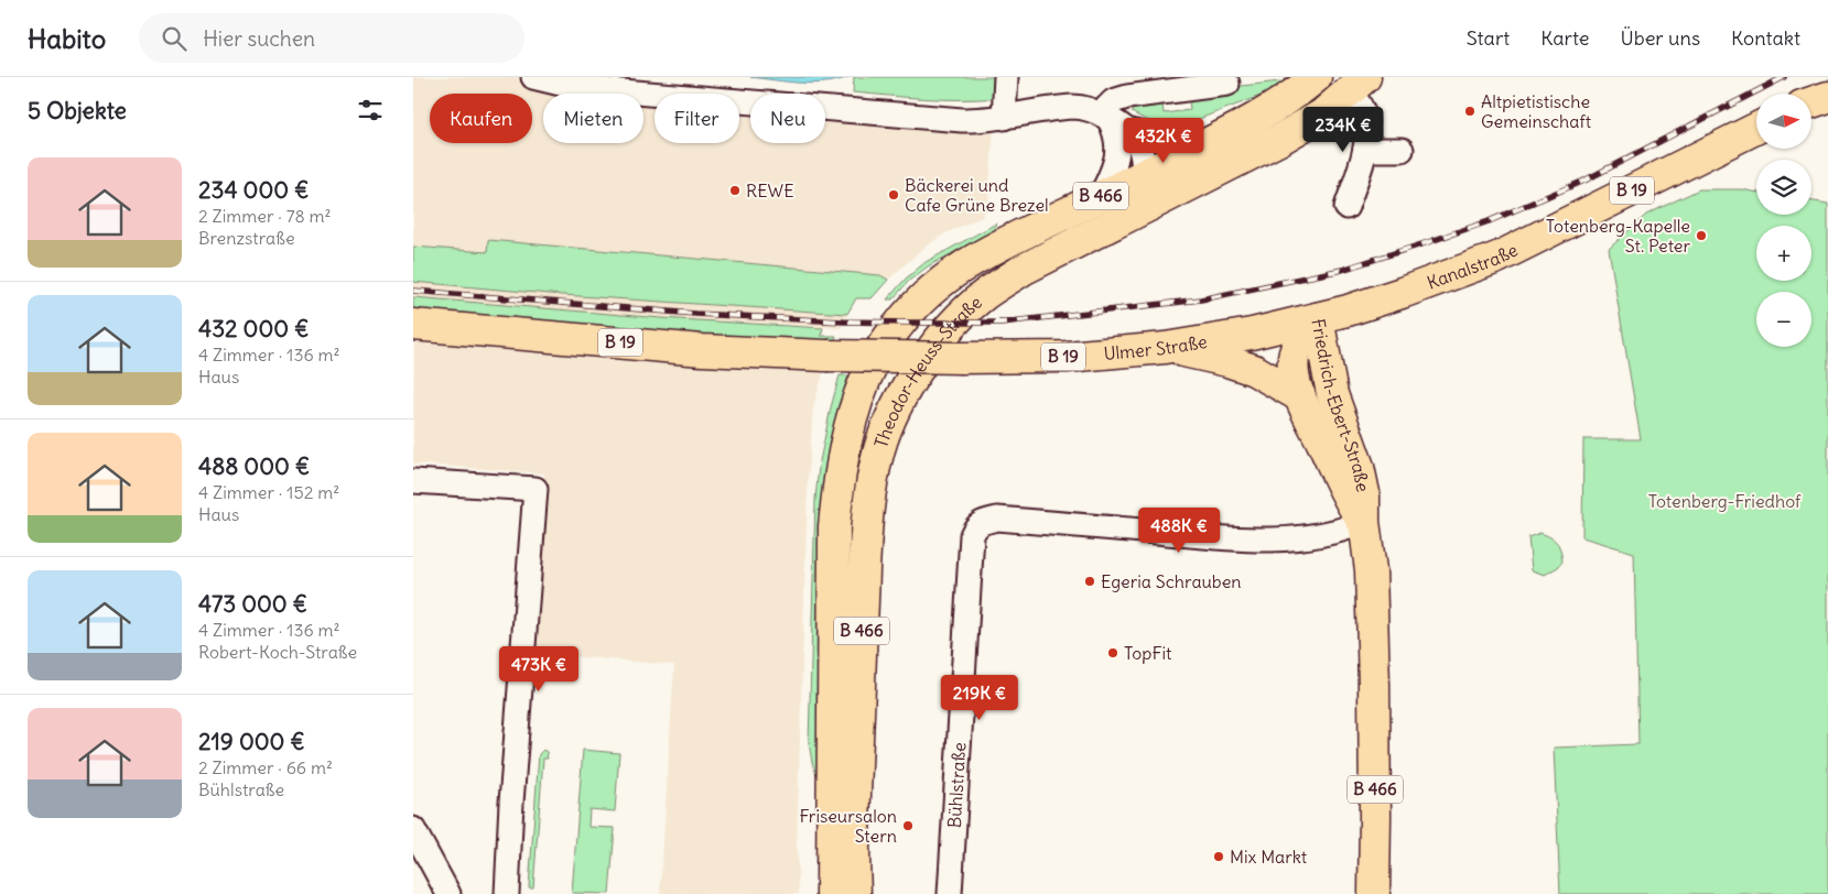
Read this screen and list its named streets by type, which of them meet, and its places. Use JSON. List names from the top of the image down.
{
  "streets": {
    "main road": [
      "B 19",
      "B 466",
      "Kanalstraße",
      "Ulmer Straße",
      "Theodor-Heuss-Straße",
      "Friedrich-Ebert-Straße"
    ],
    "street": ["Bühlstraße"]
  },
  "crossings": [
    ["Kanalstraße", "Ulmer Straße"],
    ["Kanalstraße", "Friedrich-Ebert-Straße"],
    ["Ulmer Straße", "Friedrich-Ebert-Straße"],
    ["Friedrich-Ebert-Straße", "Bühlstraße"]
  ],
  "parks": ["Totenberg-Friedhof"],
  "places": [
    "Altpietistische Gemeinschaft",
    "REWE",
    "Bäckerei und Cafe Grüne Brezel",
    "Totenberg-Kapelle St. Peter",
    "Egeria Schrauben",
    "TopFit",
    "Friseursalon Stern",
    "Mix Markt"
  ],
  "north": "right",
  "page": {
    "header": "Habito",
    "search": "Hier suchen",
    "nav": [
      "Start",
      "Karte",
      "Über uns",
      "Kontakt"
    ],
    "heading": "5 Objekte",
    "map_buttons": ["+", "−"],
    "chip": [
      "Kaufen",
      "Mieten",
      "Filter",
      "Neu"
    ],
    "price": [
      "234K €",
      "432K €",
      "488K €",
      "473K €",
      "219K €"
    ],
    "list": [
      {
        "name": "234 000 €",
        "note": "2 Zimmer · 78 m² · Brenzstraße"
      },
      {
        "name": "432 000 €",
        "note": "4 Zimmer · 136 m² · Haus"
      },
      {
        "name": "488 000 €",
        "note": "4 Zimmer · 152 m² · Haus"
      },
      {
        "name": "473 000 €",
        "note": "4 Zimmer · 136 m² · Robert-Koch-Straße"
      },
      {
        "name": "219 000 €",
        "note": "2 Zimmer · 66 m² · Bühlstraße"
      }
    ]
  }
}
